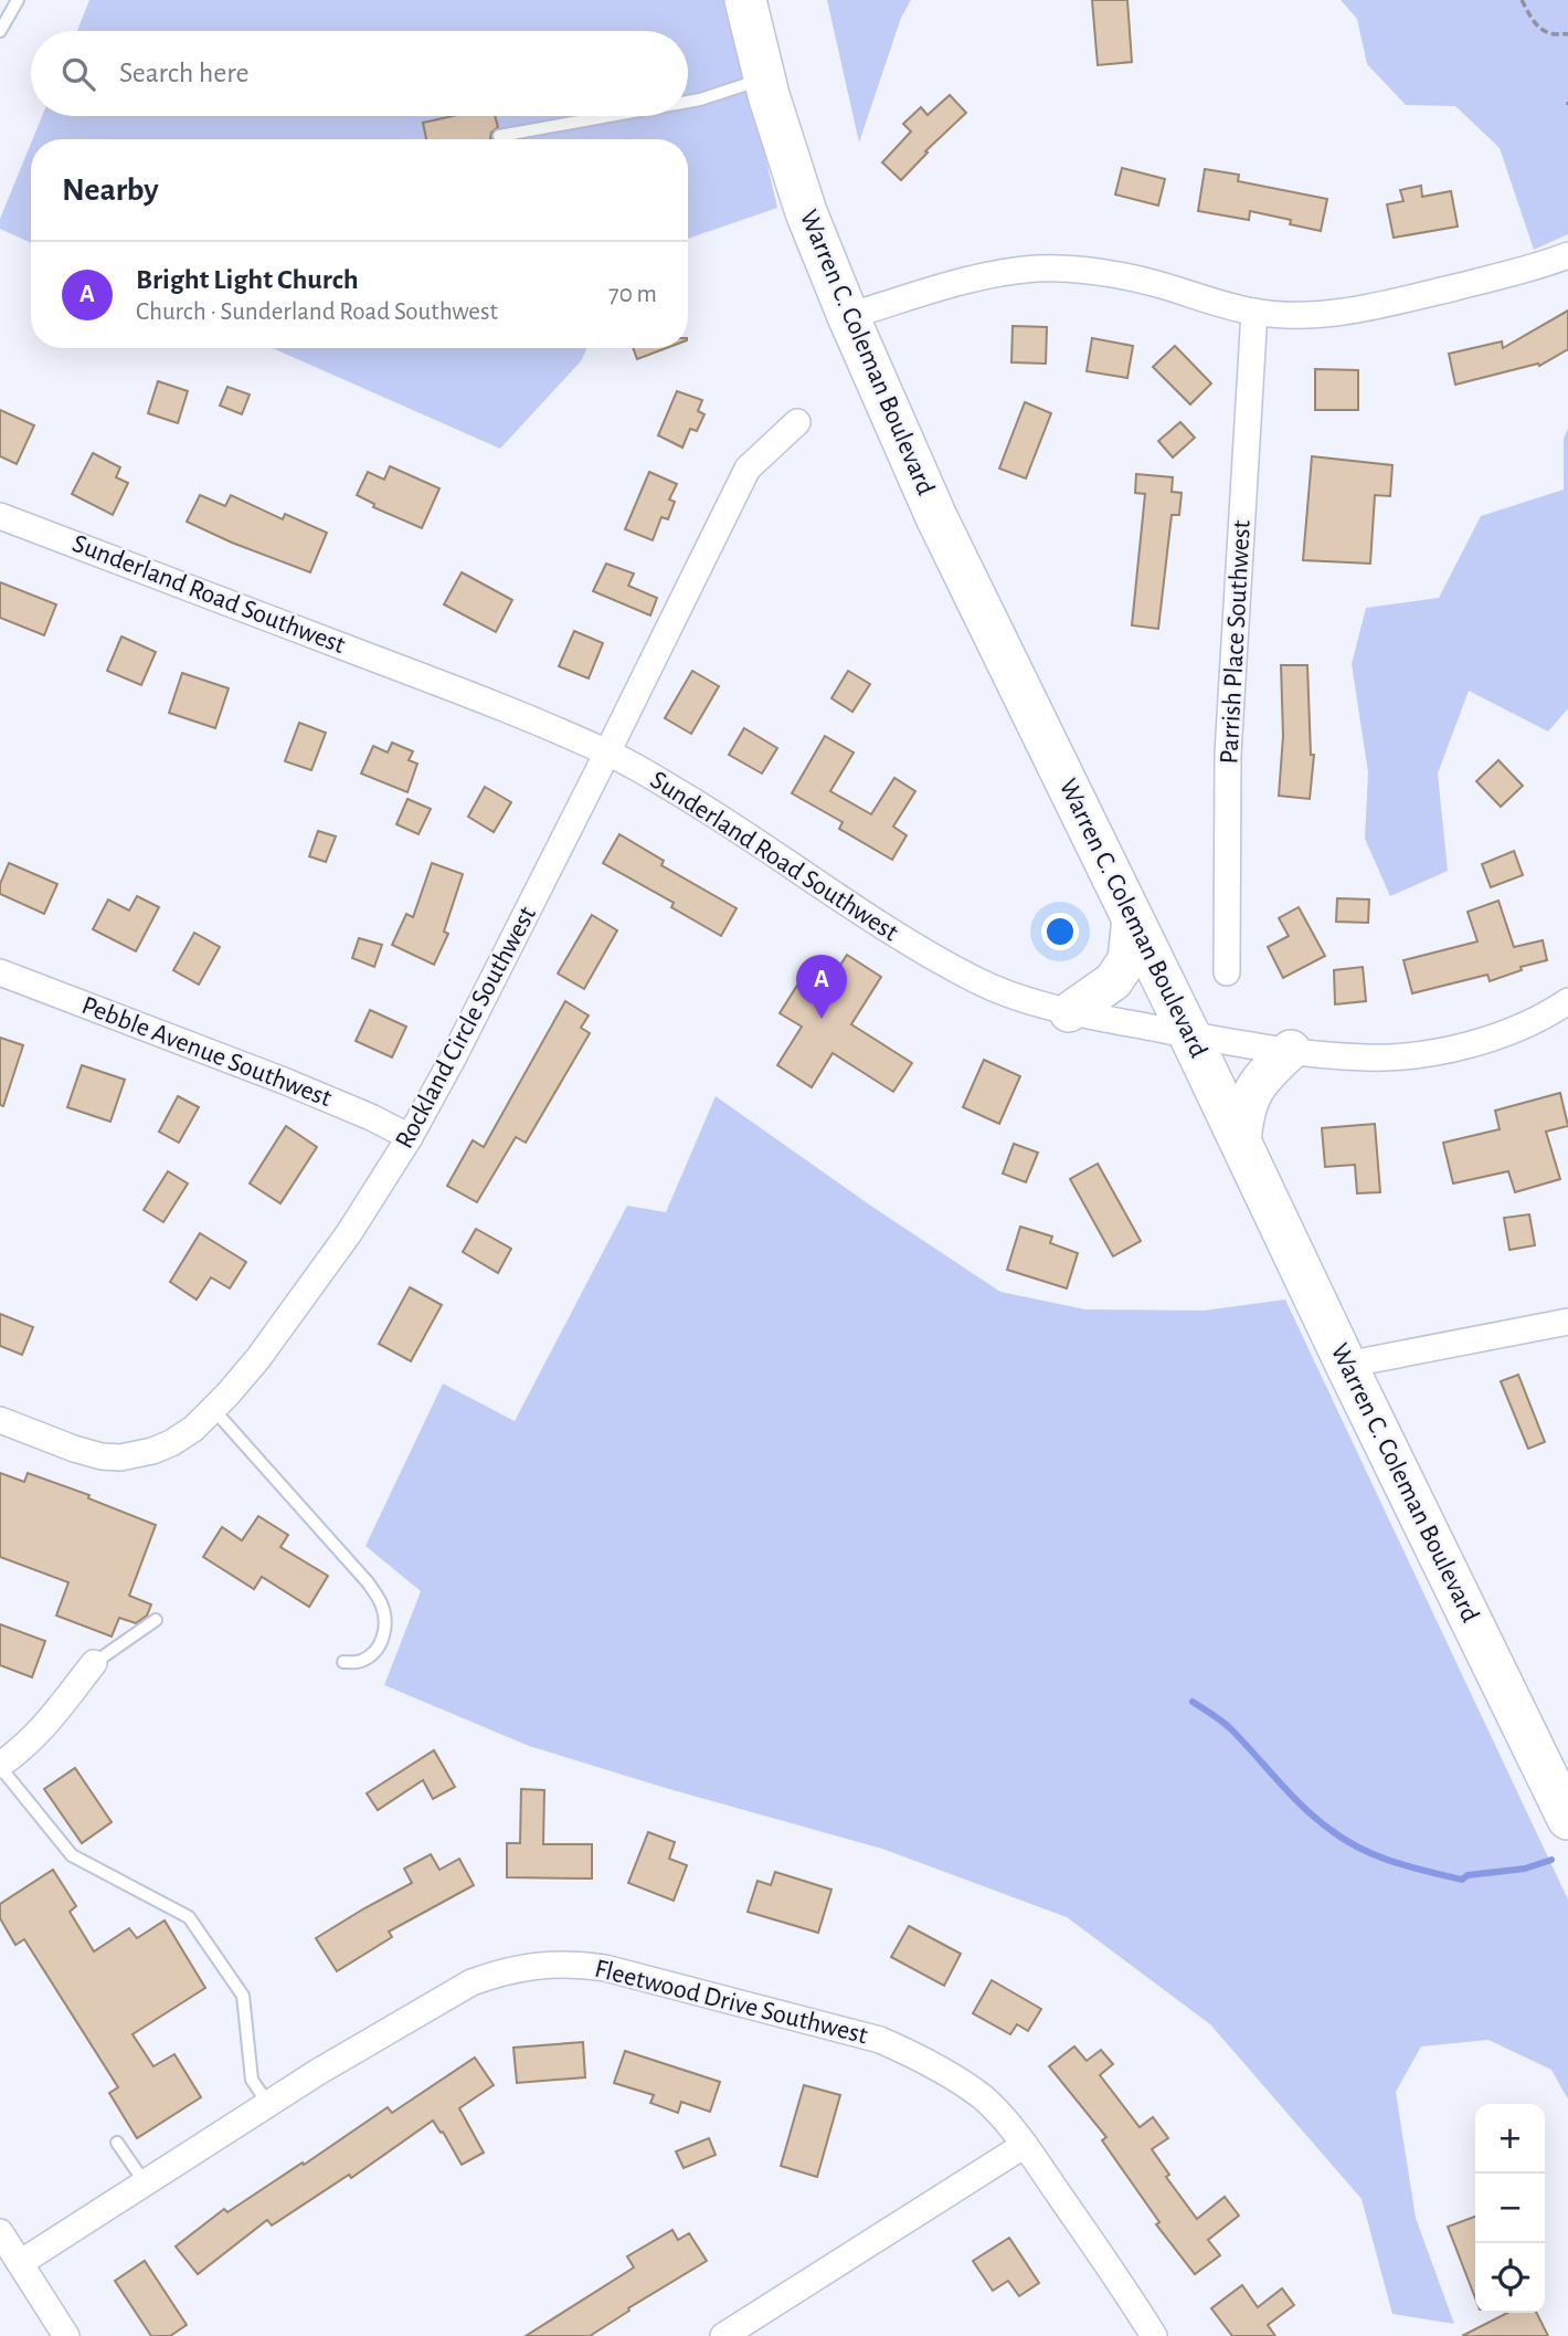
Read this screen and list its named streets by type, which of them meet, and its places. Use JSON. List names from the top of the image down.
{
  "streets": {
    "highway": ["Warren C. Coleman Boulevard"],
    "street": [
      "Sunderland Road Southwest",
      "Parrish Place Southwest",
      "Rockland Circle Southwest",
      "Pebble Avenue Southwest",
      "Fleetwood Drive Southwest"
    ]
  },
  "crossings": [
    ["Warren C. Coleman Boulevard", "Sunderland Road Southwest"],
    ["Sunderland Road Southwest", "Rockland Circle Southwest"],
    ["Rockland Circle Southwest", "Pebble Avenue Southwest"]
  ],
  "page": {
    "search": "Search here",
    "heading": "Nearby",
    "list": [
      {
        "mark": "A",
        "name": "Bright Light Church",
        "note": "Church · Sunderland Road Southwest",
        "value": "70 m"
      }
    ],
    "pins": "A",
    "map_buttons": ["+", "−"]
  }
}
